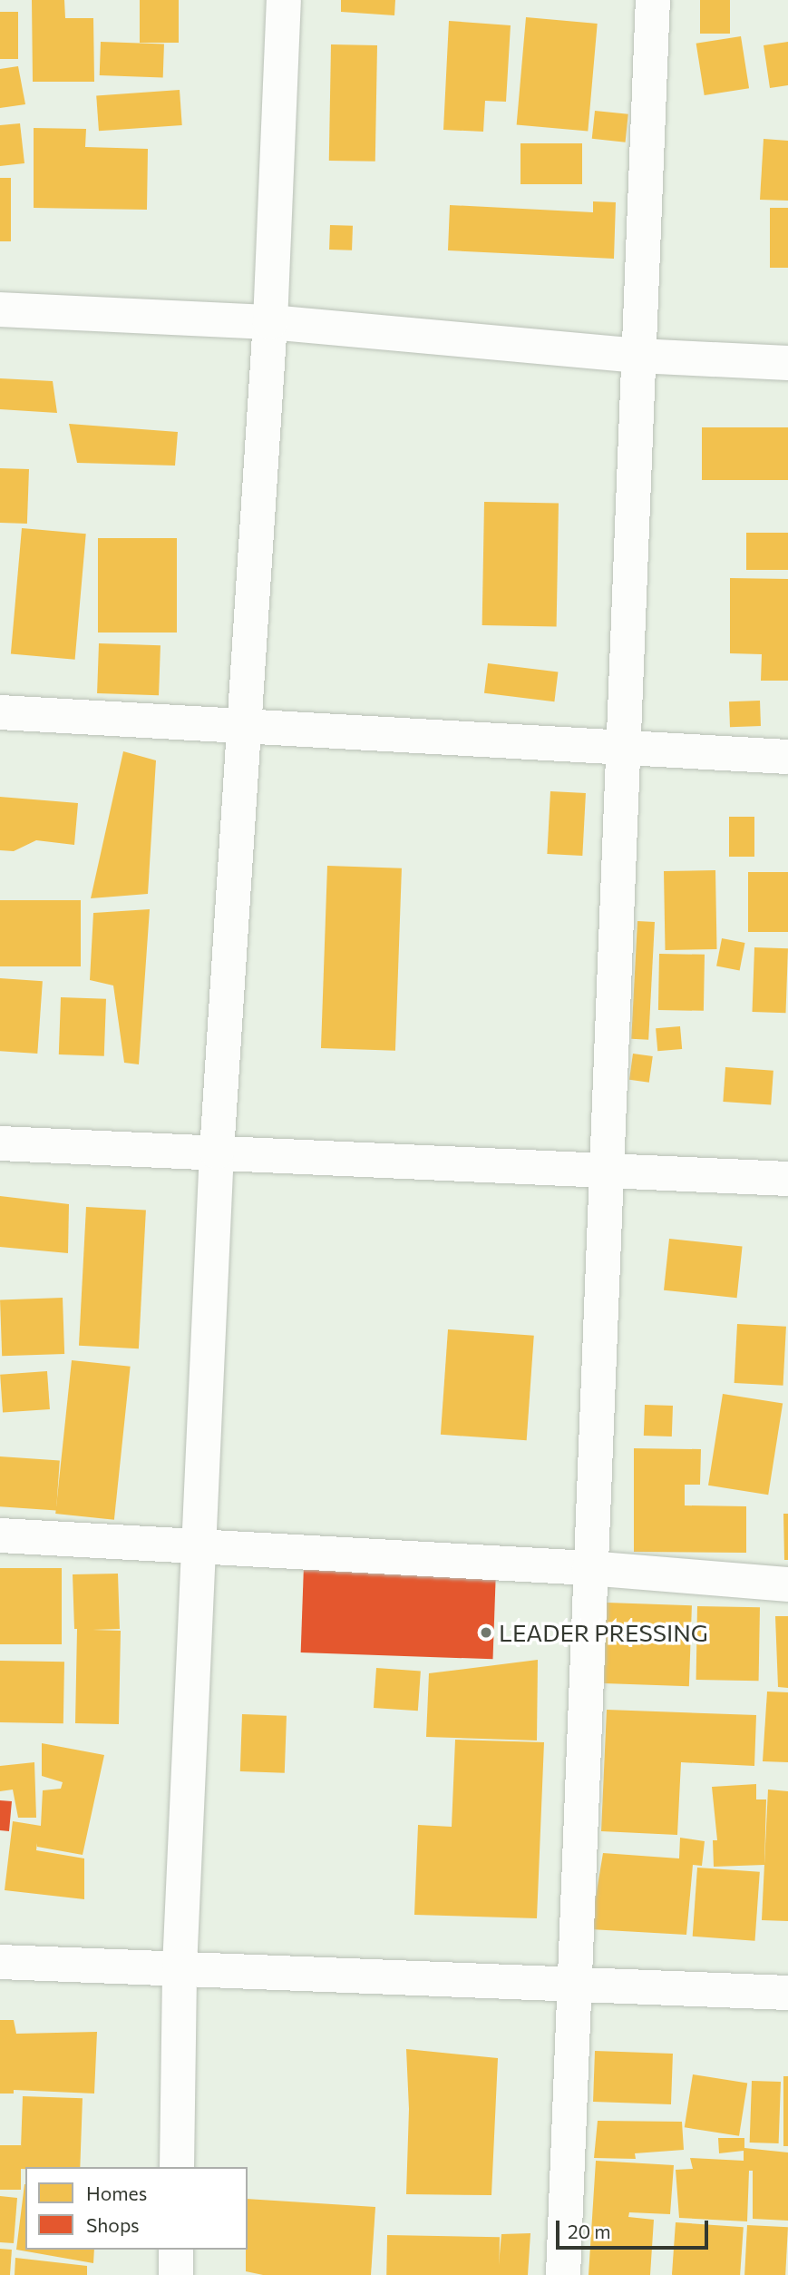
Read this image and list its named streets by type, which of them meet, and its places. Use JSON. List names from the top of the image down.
{
  "places": ["LEADER PRESSING"],
  "legend": ["Homes", "Shops"],
  "scale_bar": "20 m"
}
